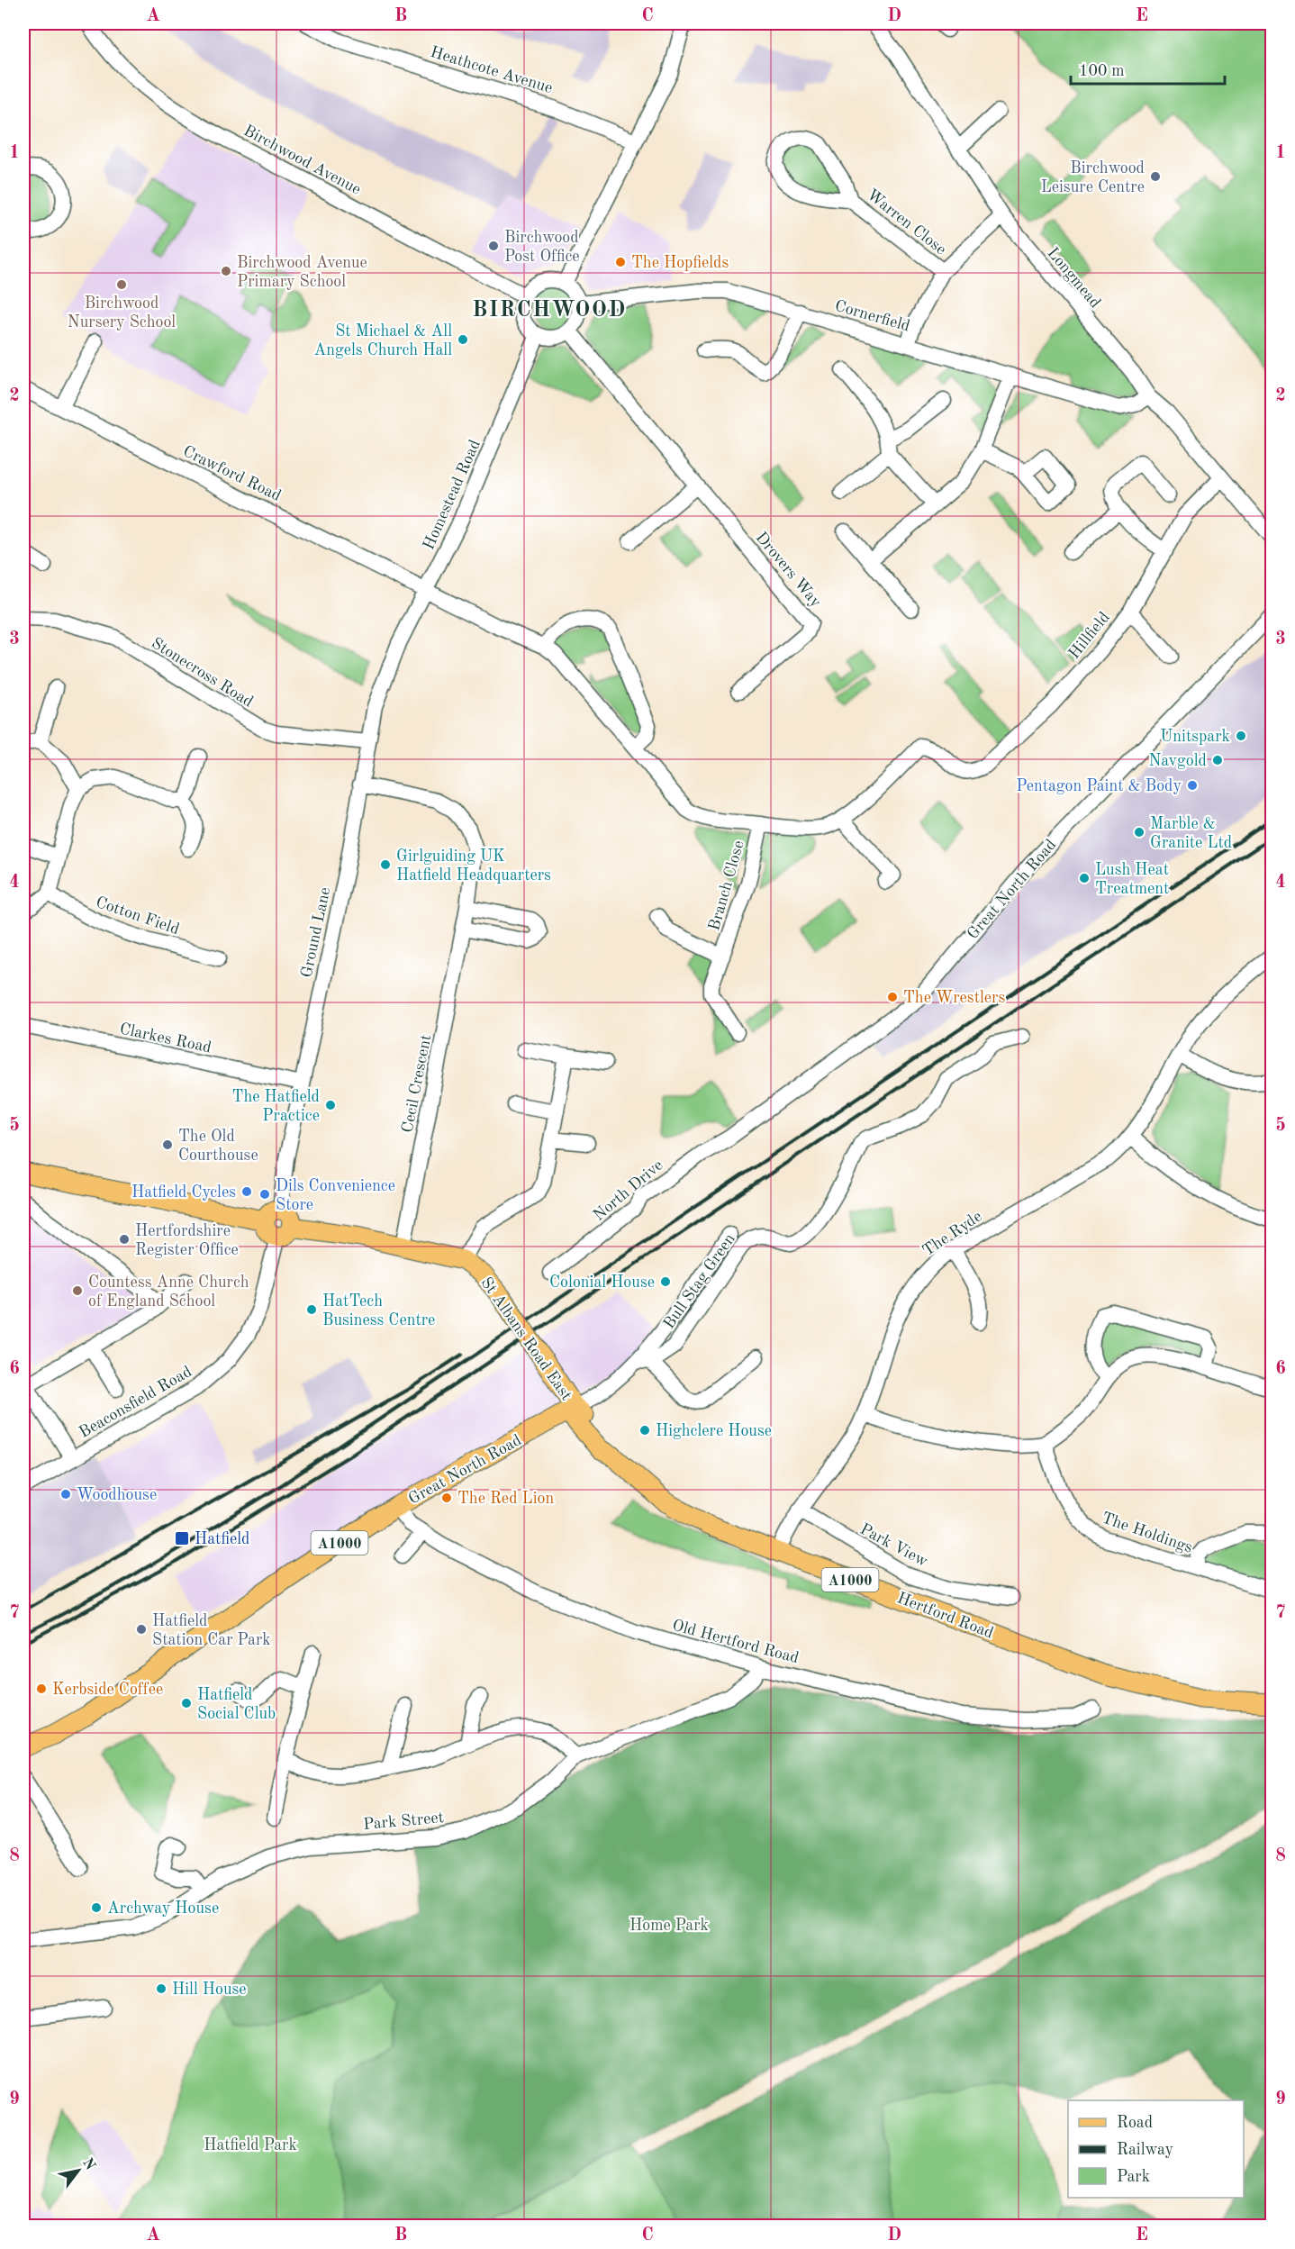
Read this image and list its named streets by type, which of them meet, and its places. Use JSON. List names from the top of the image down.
{
  "streets": {
    "main road": [
      "Great North Road",
      "St Albans Road East",
      "A1000",
      "Hertford Road"
    ],
    "street": [
      "Heathcote Avenue",
      "Birchwood Avenue",
      "Warren Close",
      "Longmead",
      "Cornerfield",
      "Crawford Road",
      "Homestead Road",
      "Drovers Way",
      "Hillfield",
      "Stonecross Road",
      "Branch Close",
      "Cotton Field",
      "Ground Lane",
      "Clarkes Road",
      "Cecil Crescent",
      "North Drive",
      "The Ryde",
      "Bull Stag Green",
      "Beaconsfield Road",
      "The Holdings",
      "Park View",
      "Old Hertford Road",
      "Park Street"
    ]
  },
  "crossings": [
    ["Birchwood Avenue", "Cornerfield"],
    ["Birchwood Avenue", "Homestead Road"],
    ["Birchwood Avenue", "Drovers Way"],
    ["Longmead", "Cornerfield"],
    ["Longmead", "Hillfield"],
    ["Cornerfield", "Homestead Road"],
    ["Cornerfield", "Drovers Way"],
    ["Crawford Road", "Homestead Road"],
    ["Homestead Road", "Drovers Way"],
    ["Homestead Road", "Ground Lane"],
    ["Stonecross Road", "Ground Lane"],
    ["Great North Road", "North Drive"],
    ["Great North Road", "Bull Stag Green"],
    ["Great North Road", "St Albans Road East"],
    ["Great North Road", "Hertford Road"],
    ["Great North Road", "Old Hertford Road"],
    ["Ground Lane", "Clarkes Road"],
    ["Ground Lane", "Cecil Crescent"],
    ["Cecil Crescent", "St Albans Road East"],
    ["The Ryde", "Park View"],
    ["The Ryde", "Hertford Road"],
    ["St Albans Road East", "Beaconsfield Road"],
    ["St Albans Road East", "Hertford Road"],
    ["Old Hertford Road", "Park Street"]
  ],
  "districts": ["BIRCHWOOD"],
  "parks": ["Home Park", "Hatfield Park"],
  "places": {
    "other": [
      "Birchwood Leisure Centre",
      "Birchwood Post Office",
      "The Hopfields",
      "Birchwood Avenue Primary School",
      "Birchwood Nursery School",
      "St Michael & All Angels Church Hall",
      "Unitspark",
      "Navgold",
      "Pentagon Paint & Body",
      "Marble & Granite Ltd",
      "Girlguiding UK Hatfield Headquarters",
      "Lush Heat Treatment",
      "The Wrestlers",
      "The Hatfield Practice",
      "The Old Courthouse",
      "Hatfield Cycles",
      "Dils Convenience Store",
      "Hertfordshire Register Office",
      "Colonial House",
      "Countess Anne Church of England School",
      "HatTech Business Centre",
      "Highclere House",
      "Woodhouse",
      "The Red Lion",
      "Hatfield Station Car Park",
      "Kerbside Coffee",
      "Hatfield Social Club",
      "Archway House",
      "Hill House"
    ],
    "transit": ["Hatfield"]
  },
  "legend": ["Road", "Railway", "Park"],
  "scale_bar": "100 m",
  "north": "top right",
  "grid": {
    "columns": [
      "A",
      "B",
      "C",
      "D",
      "E"
    ],
    "rows": [
      "1",
      "2",
      "3",
      "4",
      "5",
      "6",
      "7",
      "8",
      "9"
    ]
  }
}
